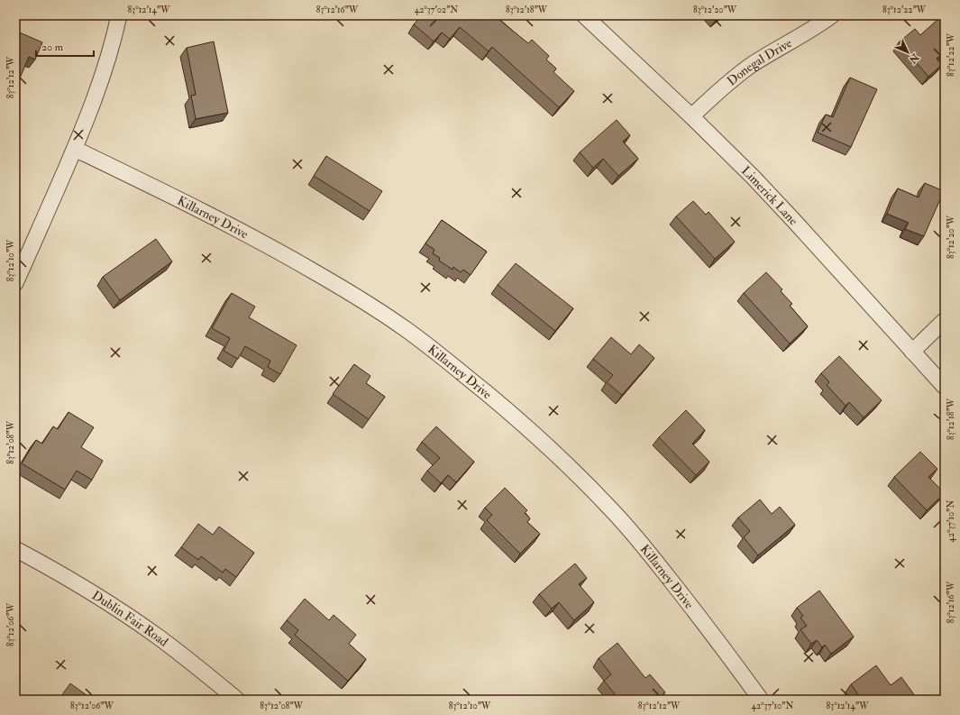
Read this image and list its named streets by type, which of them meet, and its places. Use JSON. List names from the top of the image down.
{
  "streets": {
    "street": [
      "Donegal Drive",
      "Limerick Lane",
      "Killarney Drive",
      "Dublin Fair Road"
    ]
  },
  "crossings": [
    ["Donegal Drive", "Limerick Lane"]
  ],
  "scale_bar": "20 m",
  "north": "bottom right",
  "coordinates": [
    "83°12'14\"W",
    "83°12'16\"W",
    "42°37'02\"N",
    "83°12'18\"W",
    "83°12'20\"W",
    "83°12'22\"W",
    "83°12'12\"W",
    "83°12'10\"W",
    "83°12'08\"W",
    "42°37'10\"N",
    "83°12'06\"W"
  ]
}
